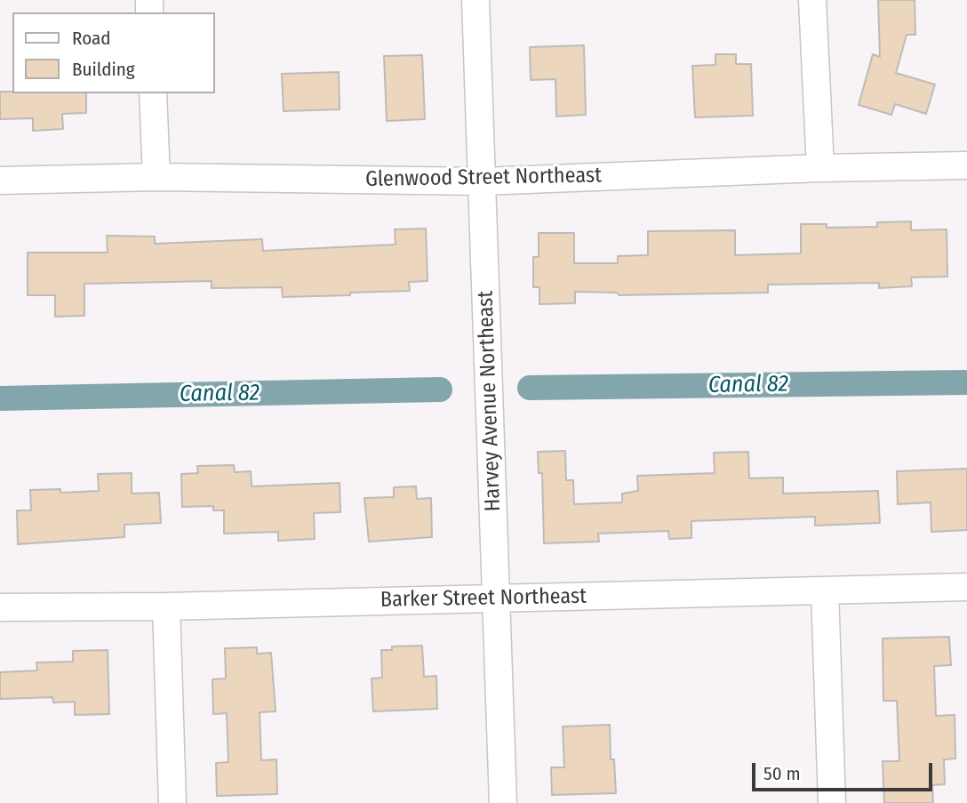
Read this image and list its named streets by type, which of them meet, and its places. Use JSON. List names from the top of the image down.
{
  "streets": {
    "street": ["Glenwood Street Northeast", "Harvey Avenue Northeast", "Barker Street Northeast"]
  },
  "crossings": [
    ["Glenwood Street Northeast", "Harvey Avenue Northeast"],
    ["Harvey Avenue Northeast", "Barker Street Northeast"]
  ],
  "water": ["Canal 82"],
  "legend": ["Road", "Building"],
  "scale_bar": "50 m"
}
